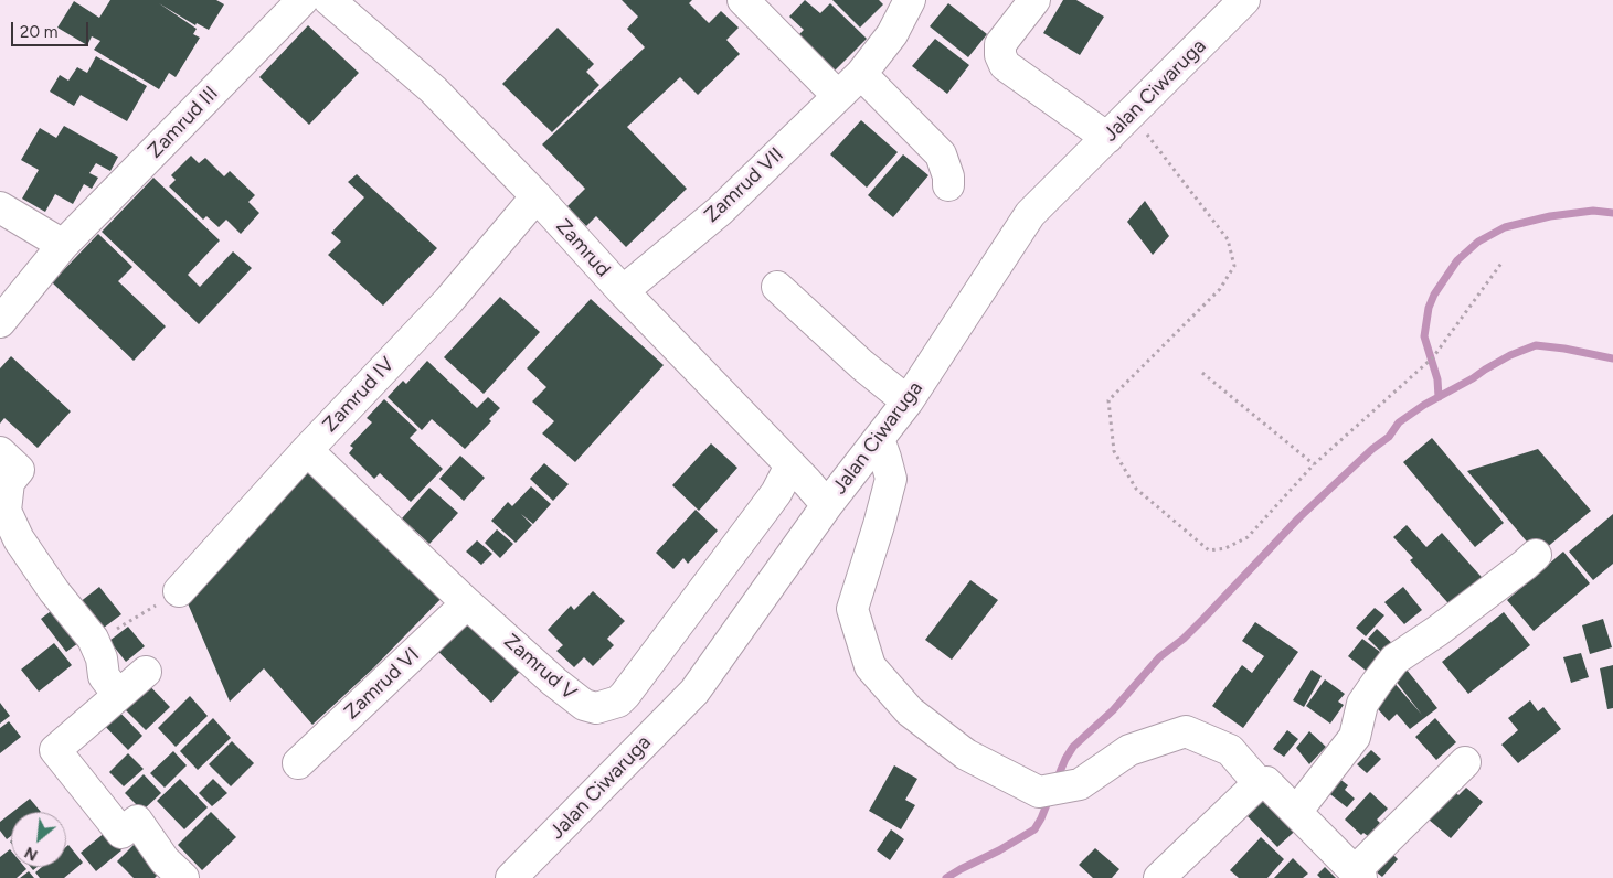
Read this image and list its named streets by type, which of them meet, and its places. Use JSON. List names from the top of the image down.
{
  "streets": {
    "street": [
      "Jalan Ciwaruga",
      "Zamrud III",
      "Zamrud VII",
      "Zamrud",
      "Zamrud IV",
      "Zamrud V",
      "Zamrud VI"
    ]
  },
  "crossings": [
    ["Jalan Ciwaruga", "Zamrud"],
    ["Zamrud VII", "Zamrud"],
    ["Zamrud", "Zamrud IV"],
    ["Zamrud", "Zamrud V"],
    ["Zamrud IV", "Zamrud V"],
    ["Zamrud V", "Zamrud VI"]
  ],
  "scale_bar": "20 m",
  "north": "bottom left"
}
